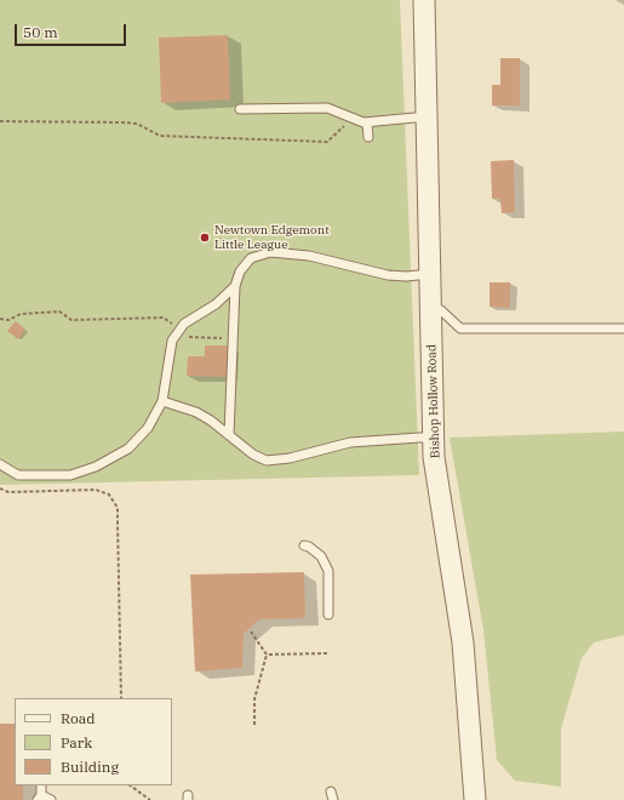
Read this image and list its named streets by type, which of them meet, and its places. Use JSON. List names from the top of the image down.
{
  "streets": {
    "street": ["Bishop Hollow Road"]
  },
  "places": ["Newtown Edgemont Little League"],
  "legend": ["Road", "Park", "Building"],
  "scale_bar": "50 m"
}
